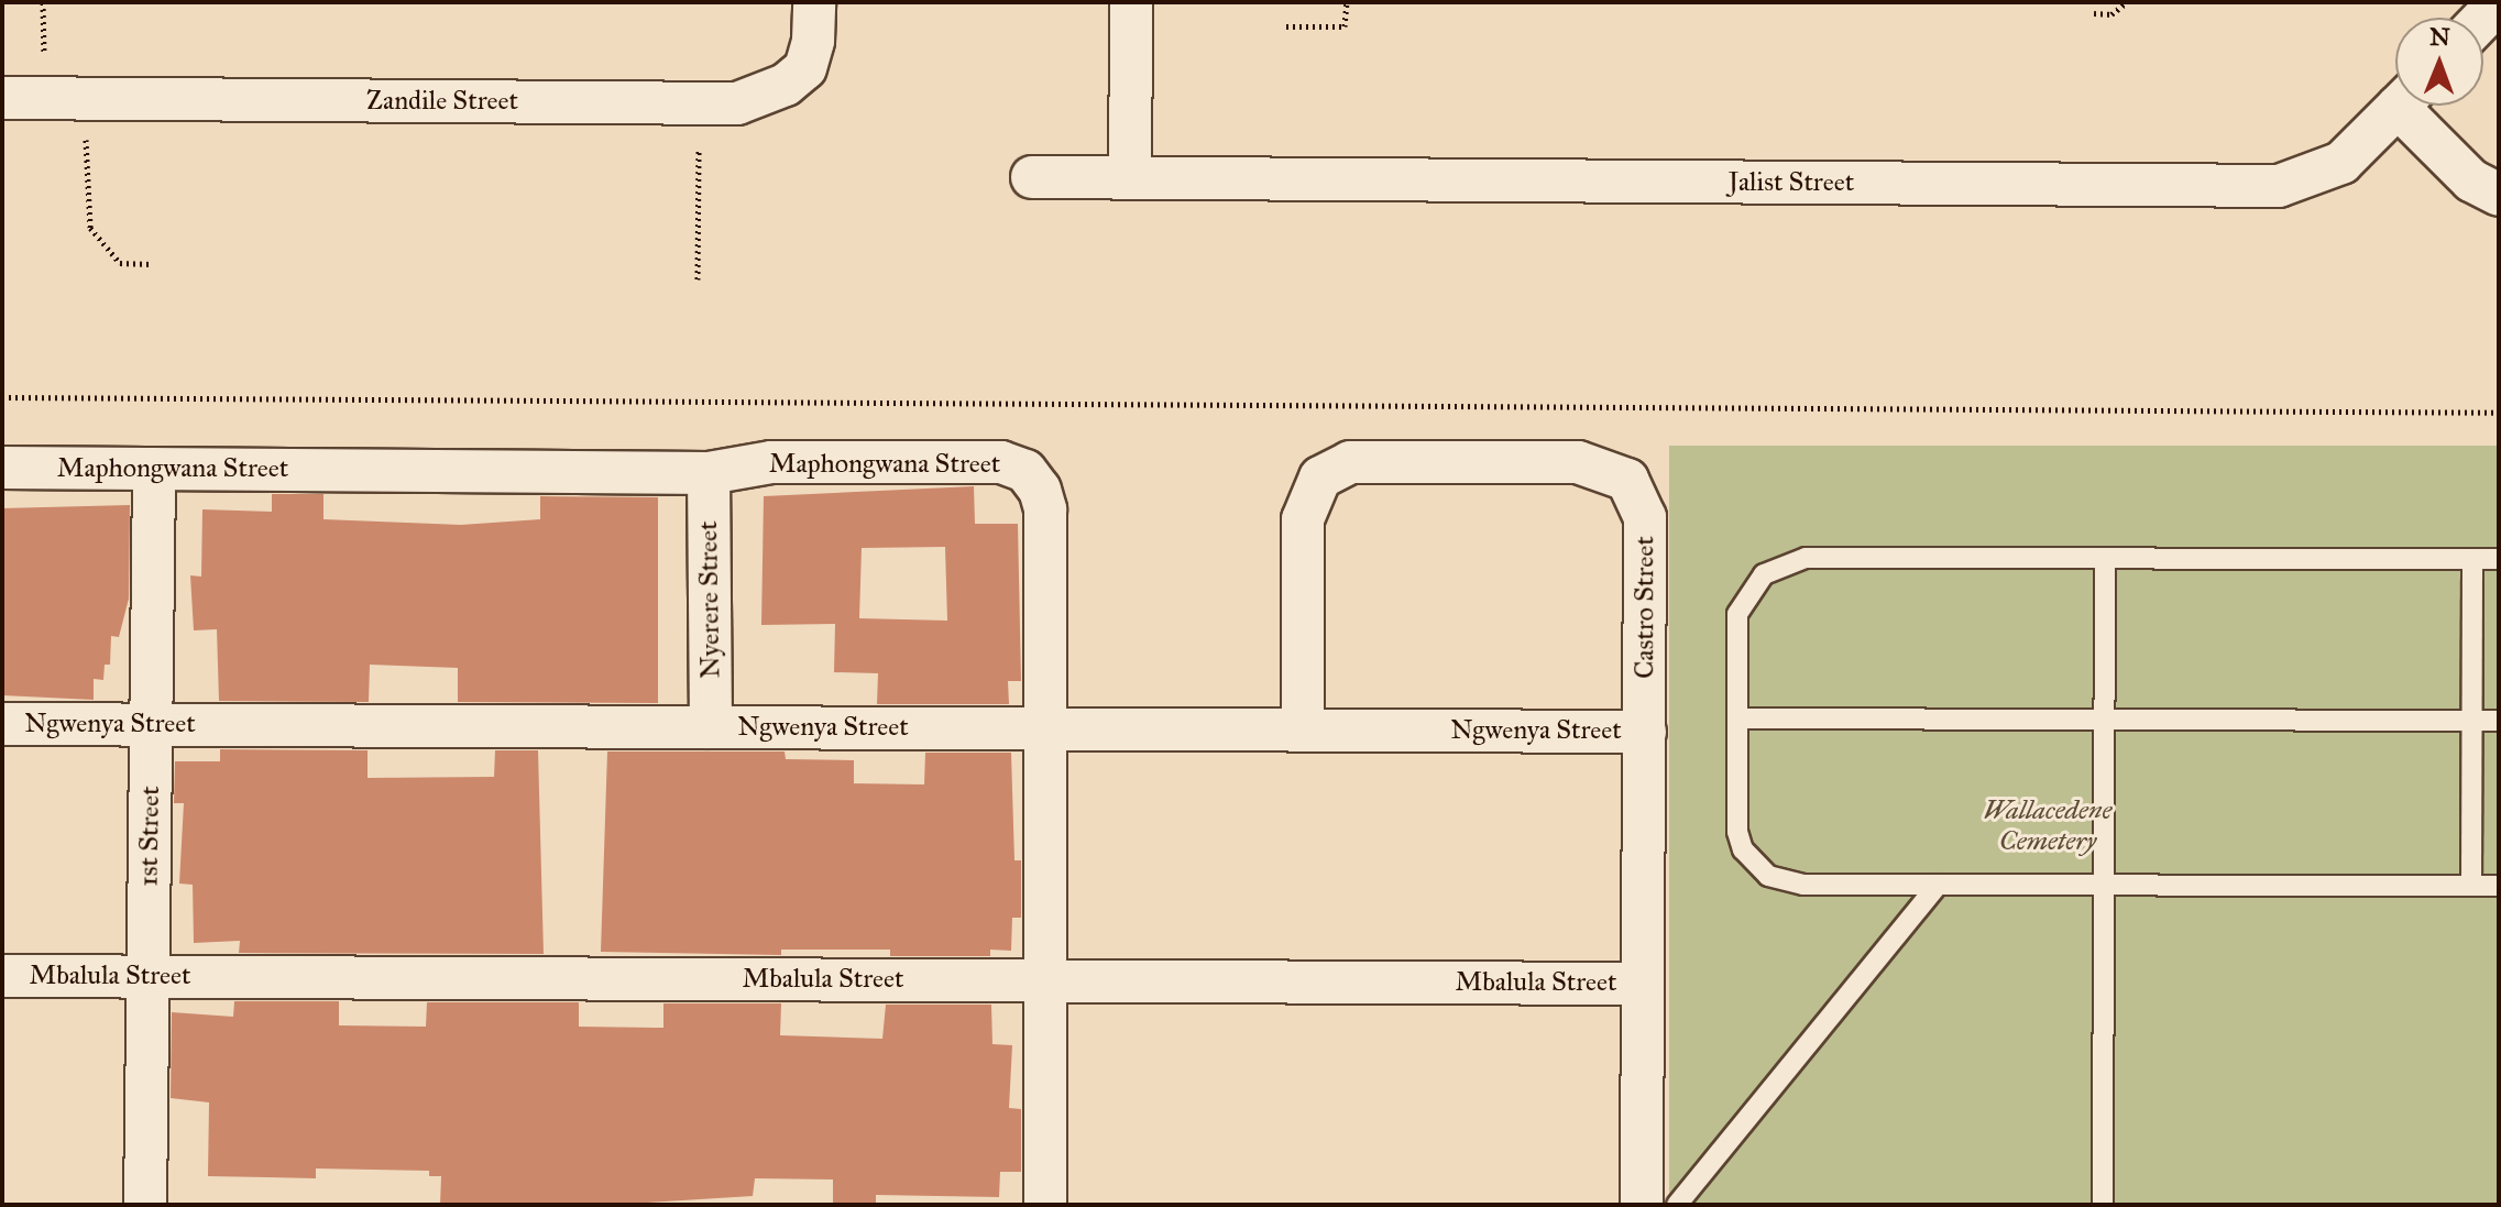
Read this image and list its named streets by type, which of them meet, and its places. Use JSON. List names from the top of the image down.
{
  "streets": {
    "street": [
      "Zandile Street",
      "Jalist Street",
      "Maphongwana Street",
      "Nyerere Street",
      "Castro Street",
      "Ngwenya Street",
      "1st Street",
      "Mbalula Street"
    ]
  },
  "crossings": [
    ["Maphongwana Street", "Nyerere Street"],
    ["Maphongwana Street", "Ngwenya Street"],
    ["Maphongwana Street", "1st Street"],
    ["Maphongwana Street", "Mbalula Street"],
    ["Nyerere Street", "Ngwenya Street"],
    ["Castro Street", "Ngwenya Street"],
    ["Castro Street", "Mbalula Street"],
    ["Ngwenya Street", "1st Street"],
    ["1st Street", "Mbalula Street"]
  ],
  "parks": ["Wallacedene Cemetery"],
  "north": "top"
}
